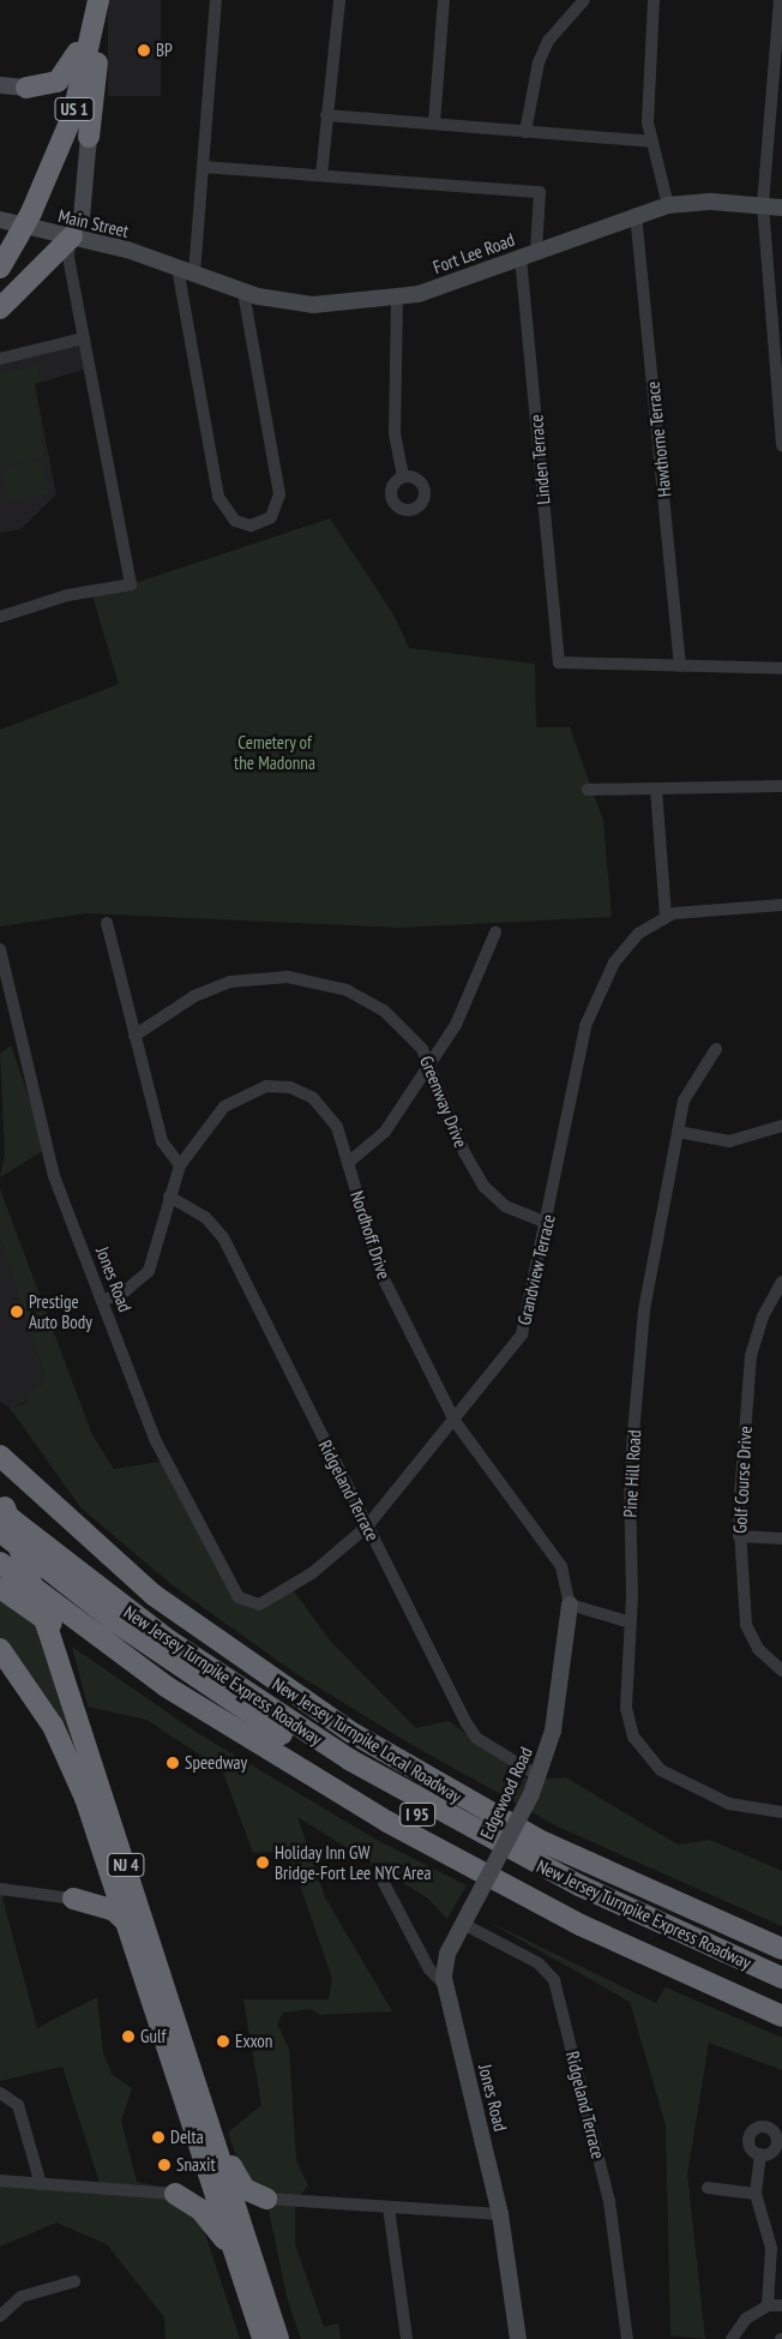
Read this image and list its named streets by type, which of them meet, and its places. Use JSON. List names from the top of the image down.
{
  "streets": {
    "highway": [
      "US 1",
      "New Jersey Turnpike Express Roadway",
      "New Jersey Turnpike Local Roadway",
      "I 95",
      "NJ 4"
    ],
    "main road": [
      "Main Street",
      "Fort Lee Road",
      "Jones Road",
      "Edgewood Road"
    ],
    "street": [
      "Hawthorne Terrace",
      "Linden Terrace",
      "Greenway Drive",
      "Nordhoff Drive",
      "Grandview Terrace",
      "Pine Hill Road",
      "Golf Course Drive",
      "Ridgeland Terrace"
    ]
  },
  "crossings": [
    ["US 1", "Main Street"],
    ["Main Street", "Fort Lee Road"],
    ["Fort Lee Road", "Hawthorne Terrace"],
    ["Fort Lee Road", "Linden Terrace"],
    ["Hawthorne Terrace", "Linden Terrace"],
    ["Greenway Drive", "Grandview Terrace"],
    ["Nordhoff Drive", "Grandview Terrace"],
    ["Nordhoff Drive", "Jones Road"],
    ["Nordhoff Drive", "Ridgeland Terrace"],
    ["Nordhoff Drive", "Edgewood Road"],
    ["Grandview Terrace", "Jones Road"],
    ["Grandview Terrace", "Ridgeland Terrace"],
    ["Jones Road", "Edgewood Road"],
    ["Ridgeland Terrace", "Edgewood Road"],
    ["New Jersey Turnpike Express Roadway", "NJ 4"]
  ],
  "parks": ["Cemetery of the Madonna"],
  "places": [
    "BP",
    "Prestige Auto Body",
    "Speedway",
    "Holiday Inn GW Bridge-Fort Lee NYC Area",
    "Gulf",
    "Exxon",
    "Delta",
    "Snaxit"
  ]
}
